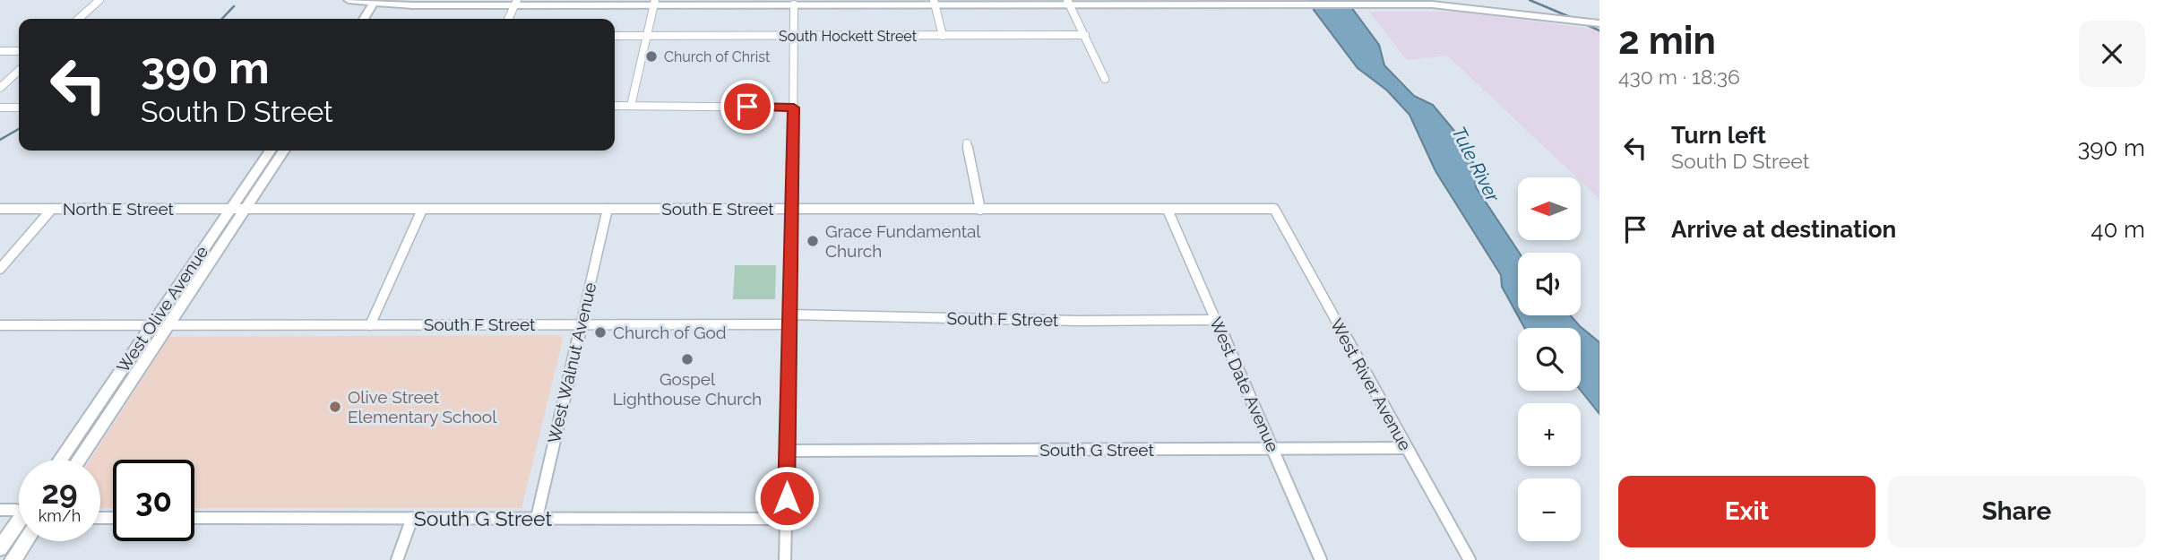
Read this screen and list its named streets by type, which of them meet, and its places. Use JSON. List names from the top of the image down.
{
  "streets": {
    "main road": ["West Olive Avenue"],
    "street": [
      "South Hockett Street",
      "North E Street",
      "South E Street",
      "South F Street",
      "West Walnut Avenue",
      "West Date Avenue",
      "West River Avenue",
      "South G Street"
    ]
  },
  "crossings": [
    ["North E Street", "South E Street"],
    ["North E Street", "West Olive Avenue"],
    ["South E Street", "West Olive Avenue"],
    ["South E Street", "West Walnut Avenue"],
    ["South E Street", "West Date Avenue"],
    ["South E Street", "West River Avenue"],
    ["West Olive Avenue", "South F Street"],
    ["South F Street", "West Walnut Avenue"],
    ["South F Street", "West Date Avenue"],
    ["West Walnut Avenue", "South G Street"],
    ["West Date Avenue", "South G Street"],
    ["West River Avenue", "South G Street"]
  ],
  "water": ["Tule River"],
  "places": [
    "Church of Christ",
    "Grace Fundamental Church",
    "Church of God",
    "Gospel Lighthouse Church",
    "Olive Street Elementary School"
  ],
  "north": "left",
  "page": {
    "heading": ["2 min", "430 m · 18:36"],
    "turn": ["390 m", "South D Street"],
    "list": [
      {
        "name": "Turn left",
        "note": "South D Street",
        "value": "390 m"
      },
      {
        "name": "Arrive at destination",
        "value": "40 m"
      }
    ],
    "map_buttons": ["+", "−"],
    "speed": "29 km/h",
    "limit": "30",
    "buttons": ["Exit", "Share"]
  }
}
